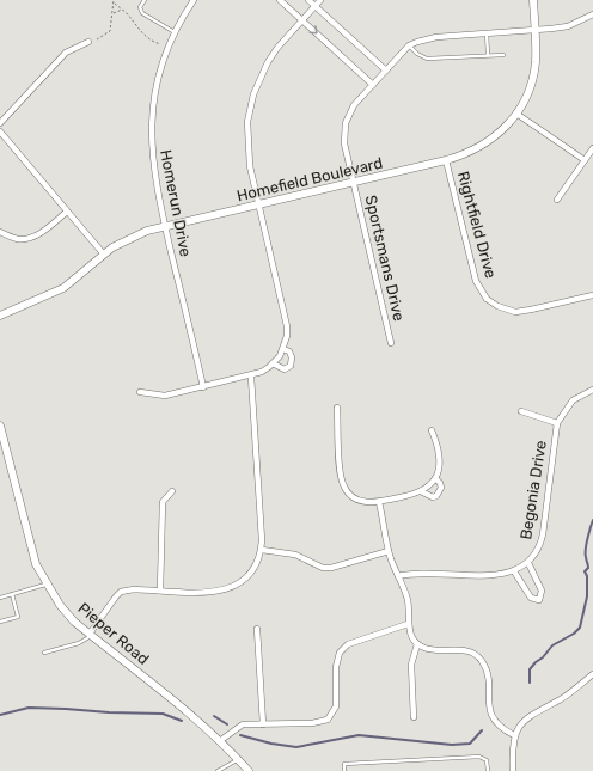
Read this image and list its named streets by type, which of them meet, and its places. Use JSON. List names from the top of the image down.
{
  "streets": {
    "street": [
      "Homefield Boulevard",
      "Homerun Drive",
      "Rightfield Drive",
      "Sportsmans Drive",
      "Begonia Drive",
      "Pieper Road"
    ]
  },
  "crossings": [
    ["Homefield Boulevard", "Homerun Drive"],
    ["Homefield Boulevard", "Rightfield Drive"],
    ["Homefield Boulevard", "Sportsmans Drive"]
  ]
}
